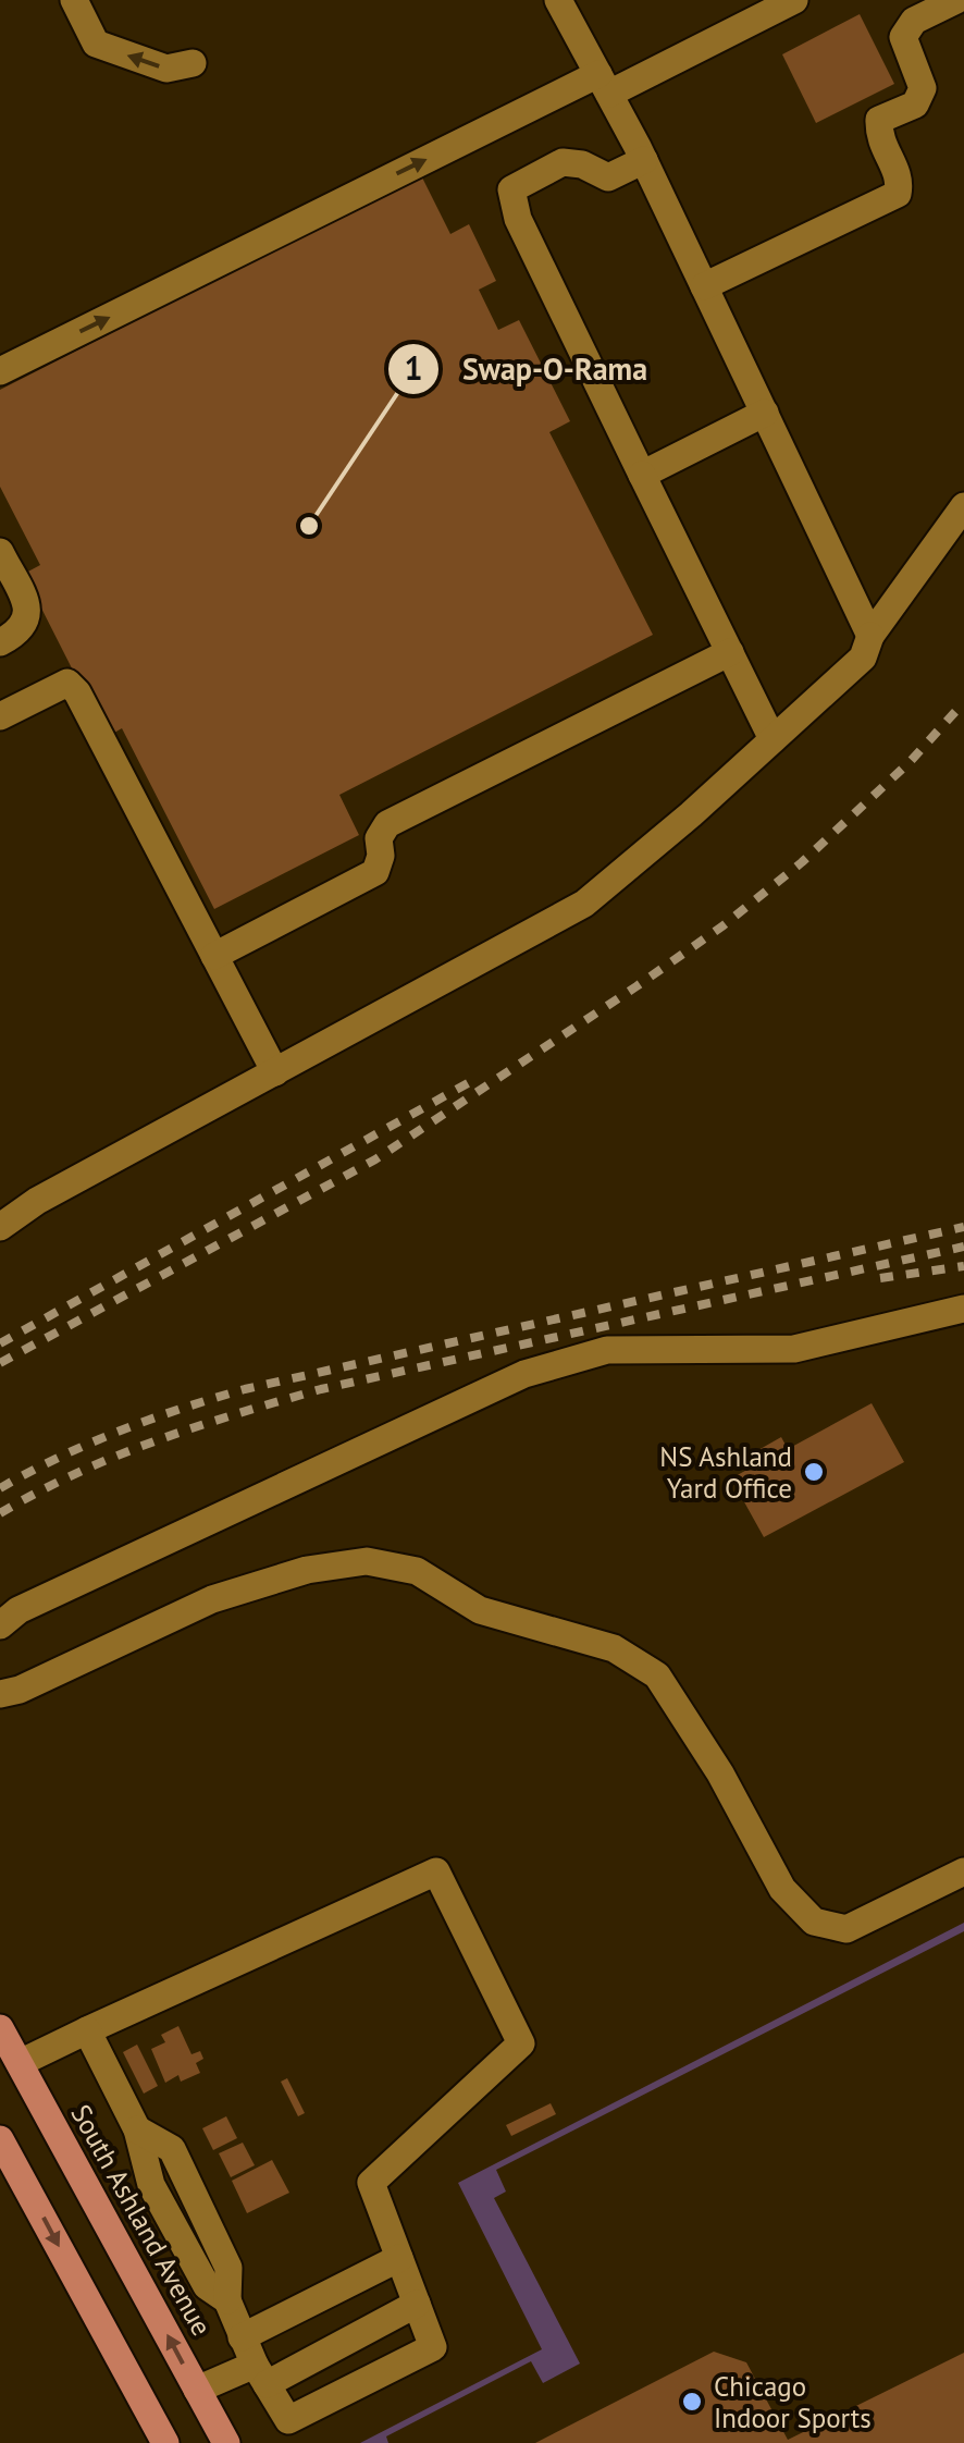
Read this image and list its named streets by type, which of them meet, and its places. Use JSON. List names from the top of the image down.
{
  "streets": {
    "main road": ["South Ashland Avenue"]
  },
  "places": ["Swap-O-Rama", "NS Ashland Yard Office", "Chicago Indoor Sports"]
}
